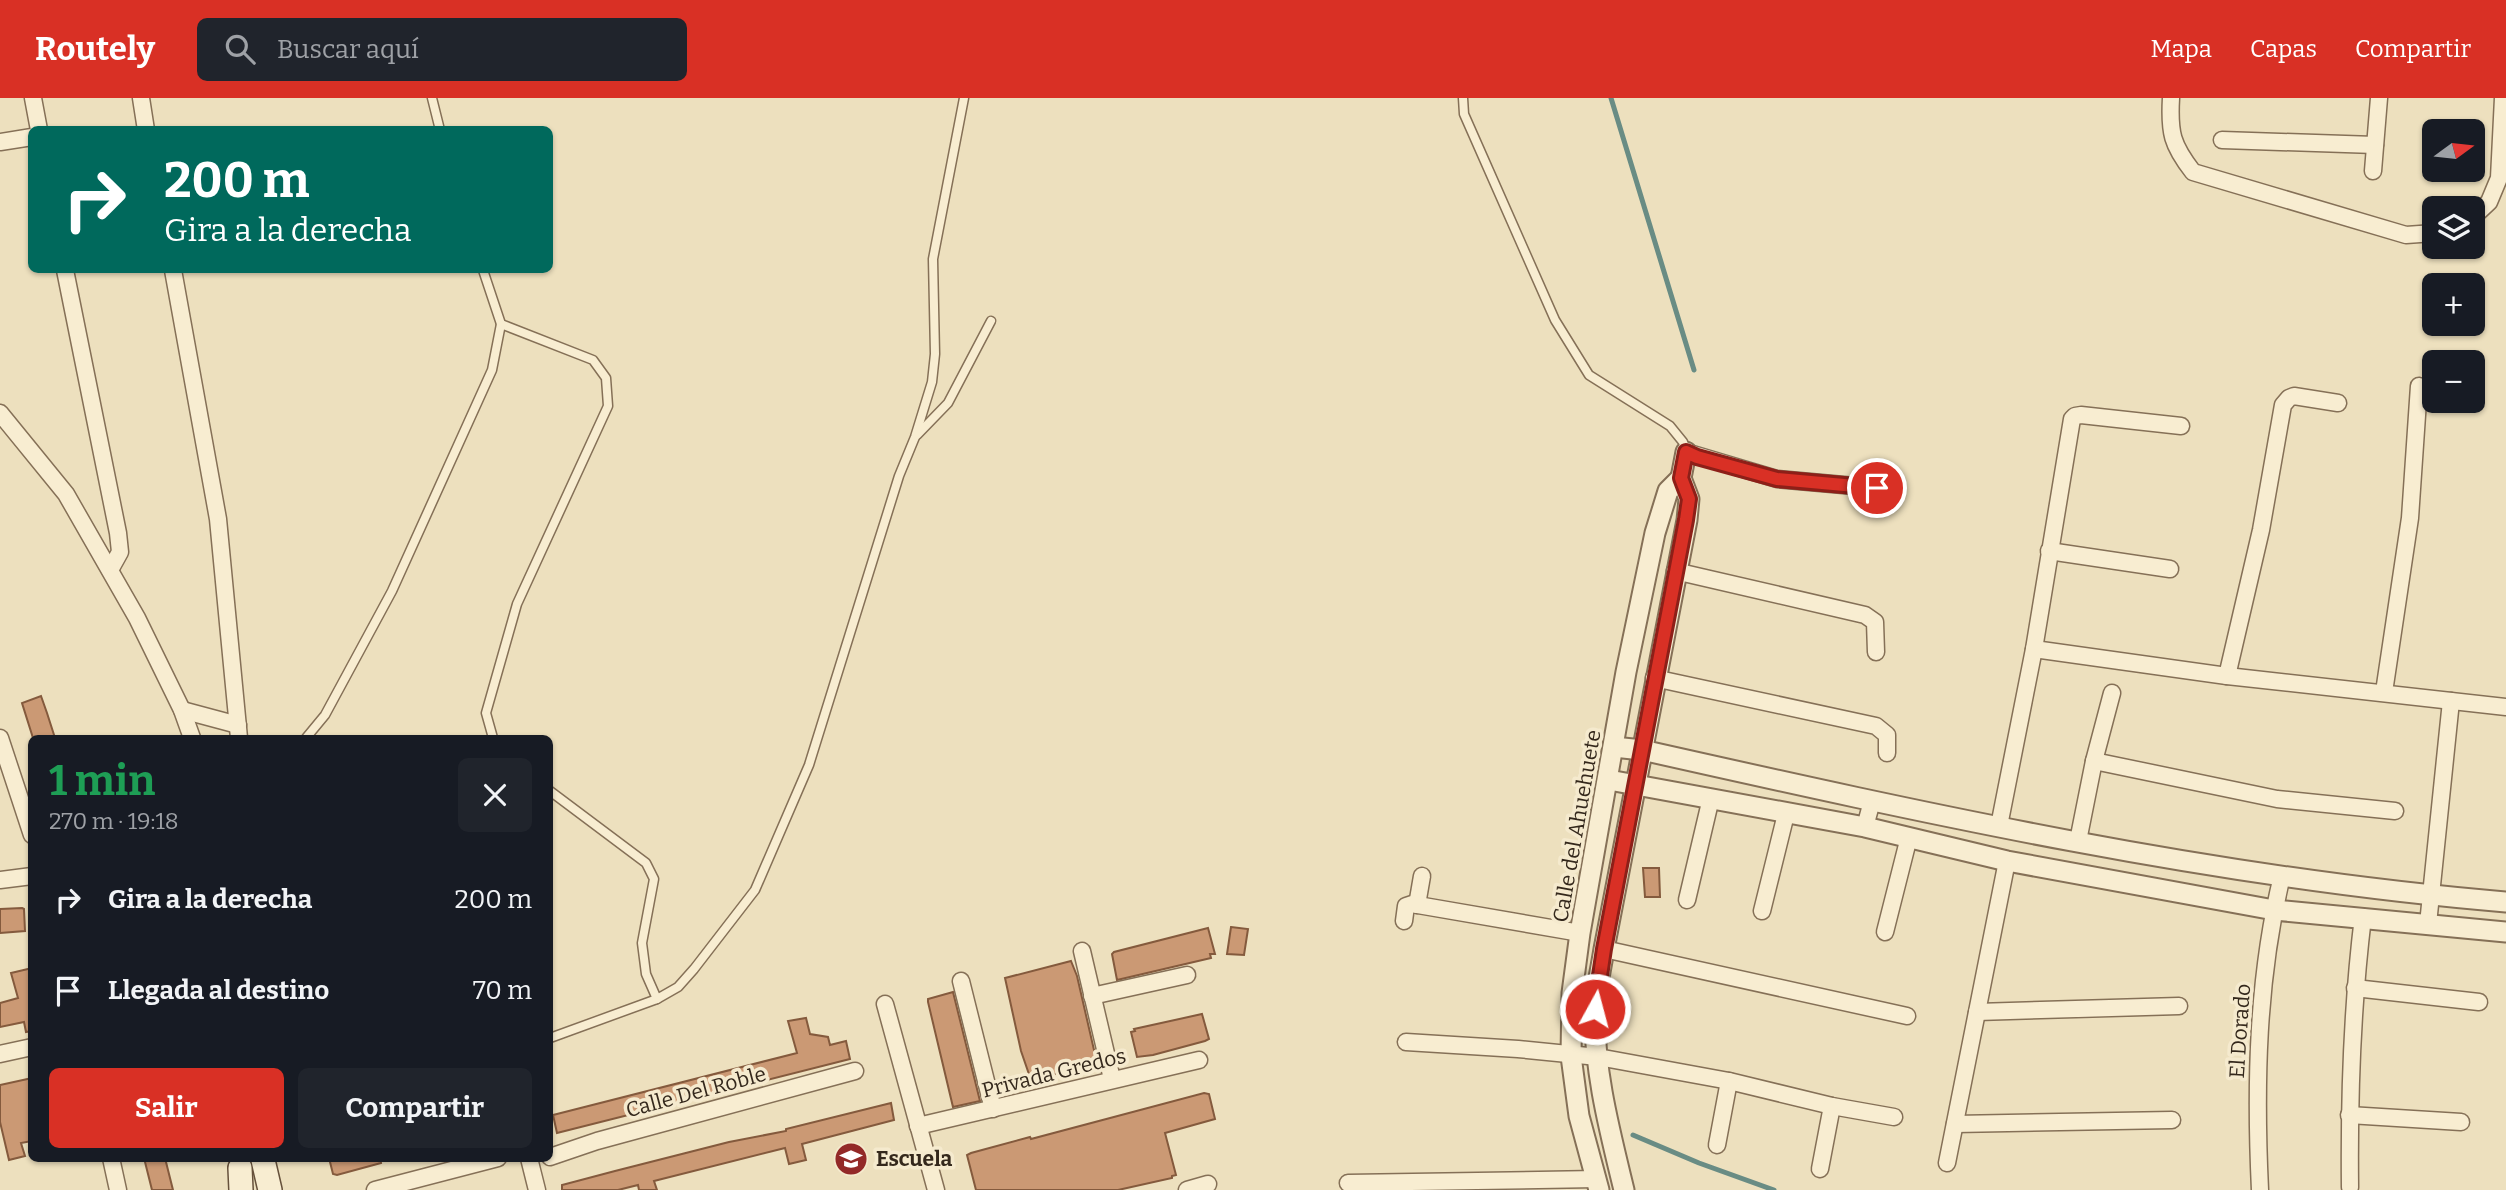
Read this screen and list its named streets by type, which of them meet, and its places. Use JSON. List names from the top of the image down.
{
  "streets": {
    "street": [
      "Calle del Ahuehuete",
      "El Dorado",
      "Privada Gredos",
      "Calle Del Roble"
    ]
  },
  "places": {
    "school or university": ["Escuela"]
  },
  "north": "right",
  "page": {
    "header": "Routely",
    "search": "Buscar aquí",
    "nav": ["Mapa", "Capas", "Compartir"],
    "map_buttons": ["+", "−"],
    "turn": ["200 m", "Gira a la derecha"],
    "heading": ["1 min", "270 m · 19:18"],
    "list": [
      {
        "name": "Gira a la derecha",
        "value": "200 m"
      },
      {
        "name": "Llegada al destino",
        "value": "70 m"
      }
    ],
    "buttons": ["Salir", "Compartir"]
  }
}
